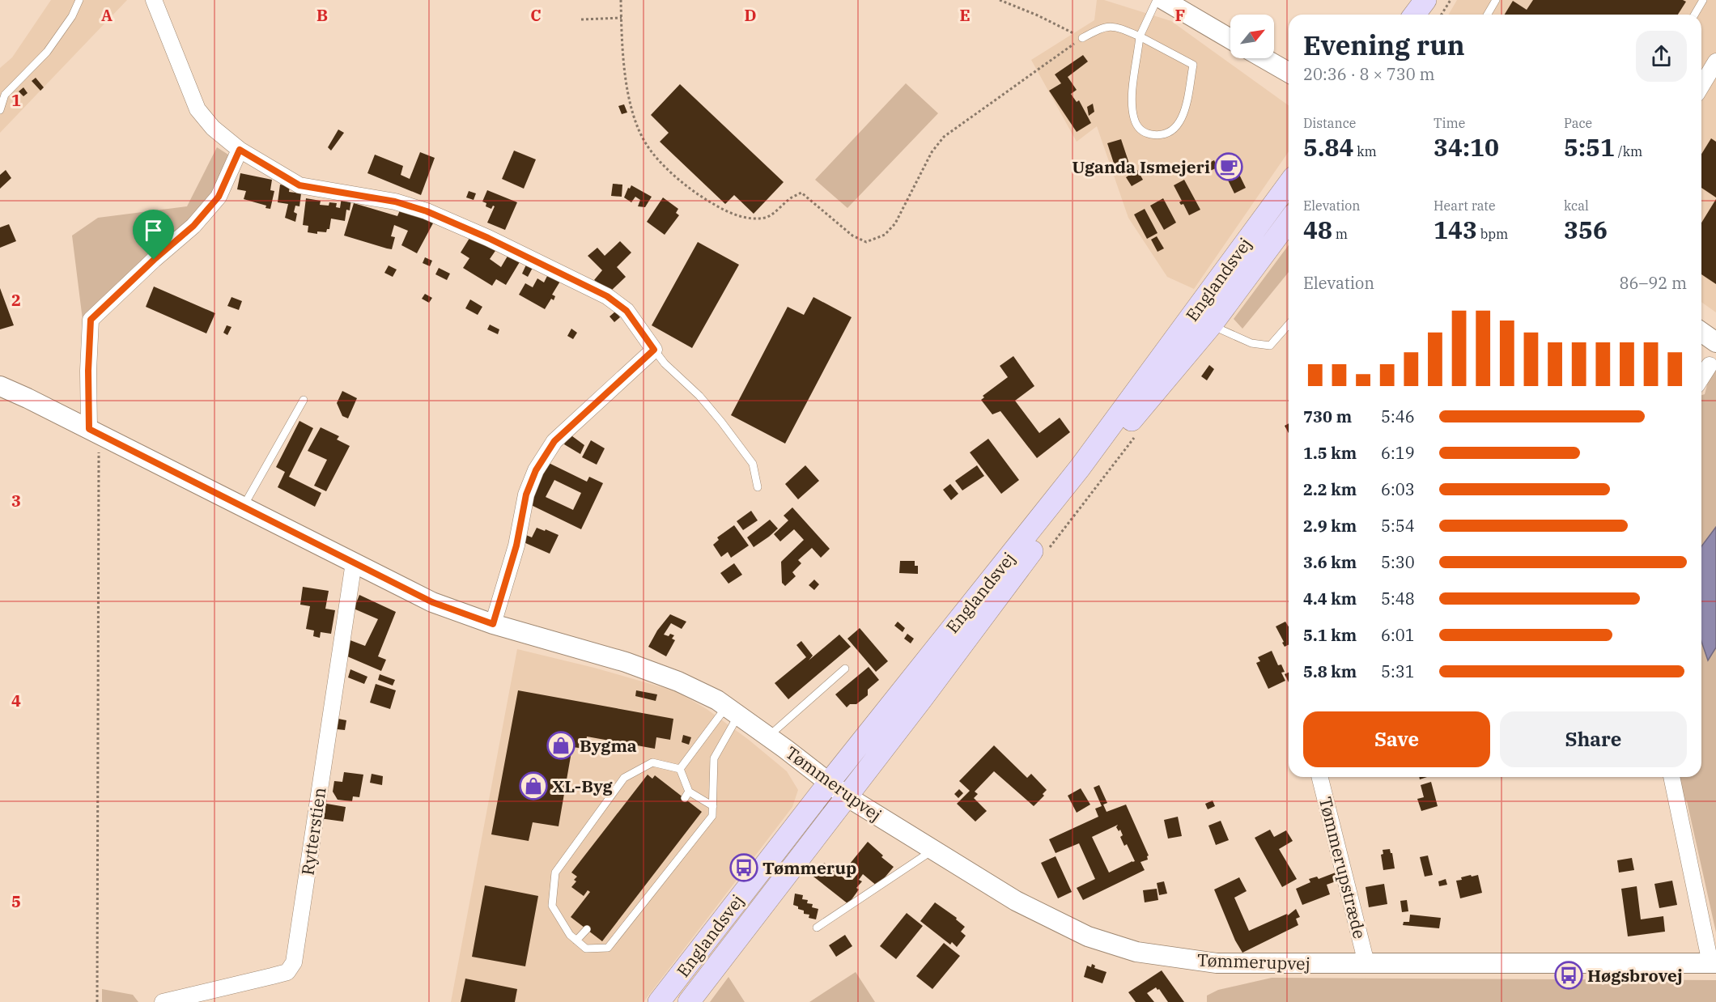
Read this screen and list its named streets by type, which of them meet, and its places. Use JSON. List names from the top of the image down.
{
  "streets": {
    "main road": ["Englandsvej"],
    "street": ["Tømmerupvej", "Rytterstien", "Tømmerupstræde"]
  },
  "crossings": [
    ["Englandsvej", "Tømmerupvej"],
    ["Tømmerupvej", "Rytterstien"],
    ["Tømmerupvej", "Tømmerupstræde"]
  ],
  "places": {
    "cafe": ["Uganda Ismejeri"],
    "shop": ["Bygma", "XL-Byg"],
    "bus stop": ["Tømmerup", "Høgsbrovej"]
  },
  "north": "top right",
  "page": {
    "heading": ["Evening run", "20:36 · 8 × 730 m"],
    "stats": [
      ["Distance", "5.84 km"],
      ["Time", "34:10"],
      ["Pace", "5:51 /km"],
      ["Elevation", "48 m"],
      ["Heart rate", "143 bpm"],
      ["kcal", "356"]
    ],
    "chart": ["Elevation", "86–92 m"],
    "list": [
      {
        "name": "730 m",
        "note": "5:46"
      },
      {
        "name": "1.5 km",
        "note": "6:19"
      },
      {
        "name": "2.2 km",
        "note": "6:03"
      },
      {
        "name": "2.9 km",
        "note": "5:54"
      },
      {
        "name": "3.6 km",
        "note": "5:30"
      },
      {
        "name": "4.4 km",
        "note": "5:48"
      },
      {
        "name": "5.1 km",
        "note": "6:01"
      },
      {
        "name": "5.8 km",
        "note": "5:31"
      }
    ],
    "buttons": ["Save", "Share"]
  },
  "grid": {
    "columns": [
      "A",
      "B",
      "C",
      "D",
      "E",
      "F"
    ],
    "rows": [
      "1",
      "2",
      "3",
      "4",
      "5"
    ]
  }
}
